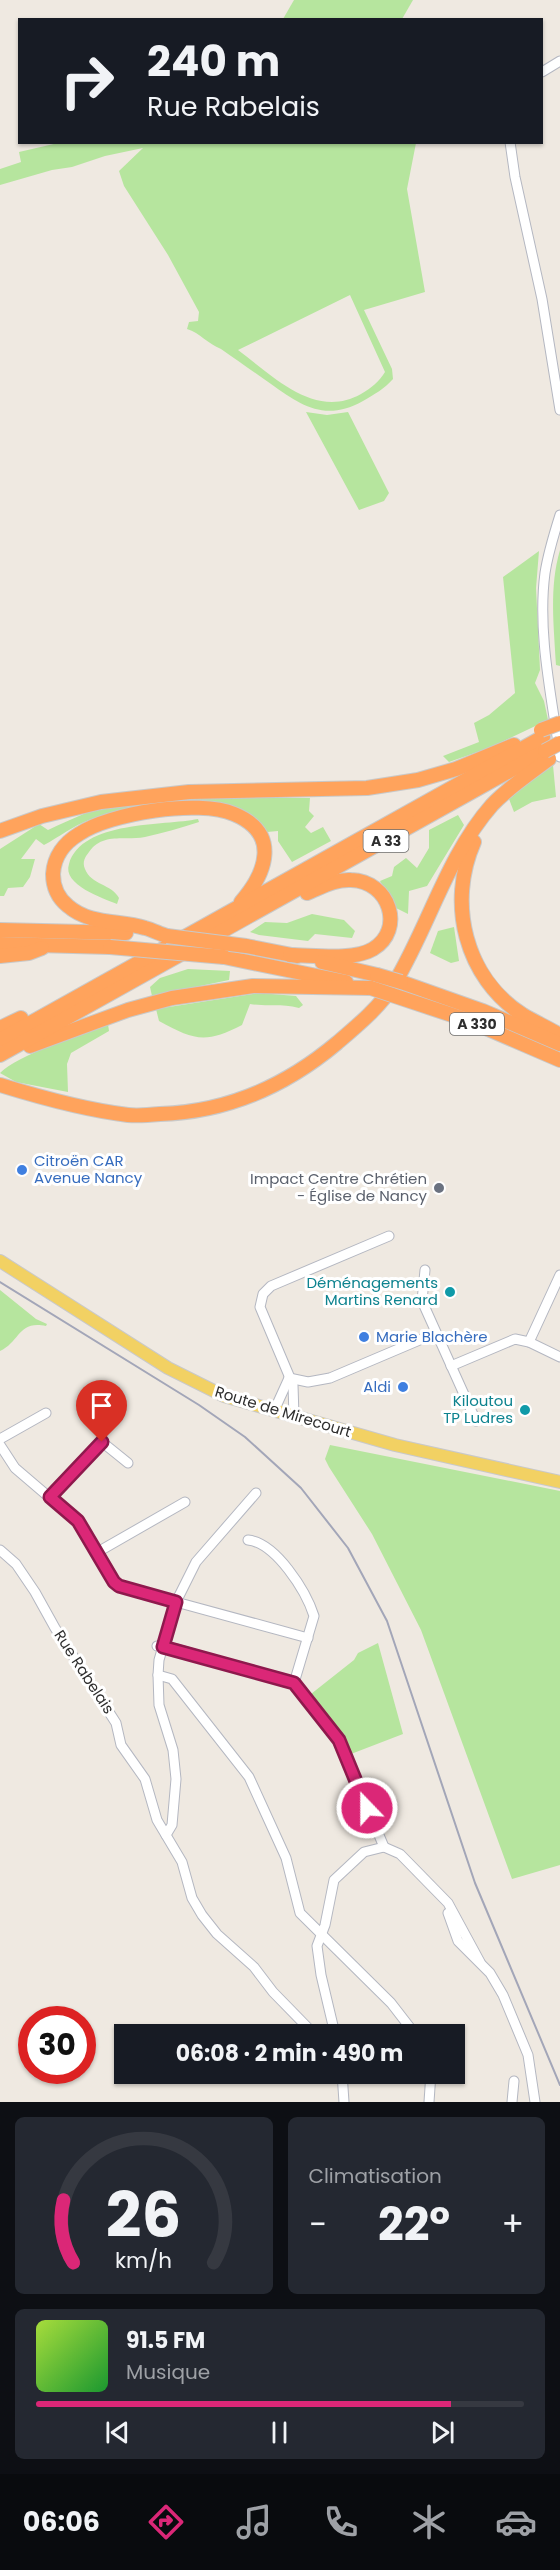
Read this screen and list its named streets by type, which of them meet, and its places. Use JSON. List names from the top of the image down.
{
  "streets": {
    "highway": ["A 33", "A 330"],
    "main road": ["Route de Mirecourt"],
    "street": ["Rue Rabelais"]
  },
  "places": [
    "Citroën CAR Avenue Nancy",
    "Impact Centre Chrétien - Église de Nancy",
    "Déménagements Martins Renard",
    "Marie Blachère",
    "Aldi",
    "Kiloutou TP Ludres"
  ],
  "page": {
    "turn": ["240 m", "Rue Rabelais"],
    "limit": "30",
    "trip": "06:08 · 2 min · 490 m",
    "tile": "Climatisation",
    "heat": ["−", "22°", "+"],
    "song": ["91.5 FM", "Musique"],
    "tabs": "06:06",
    "gauge": ["26", "km/h"]
  }
}
